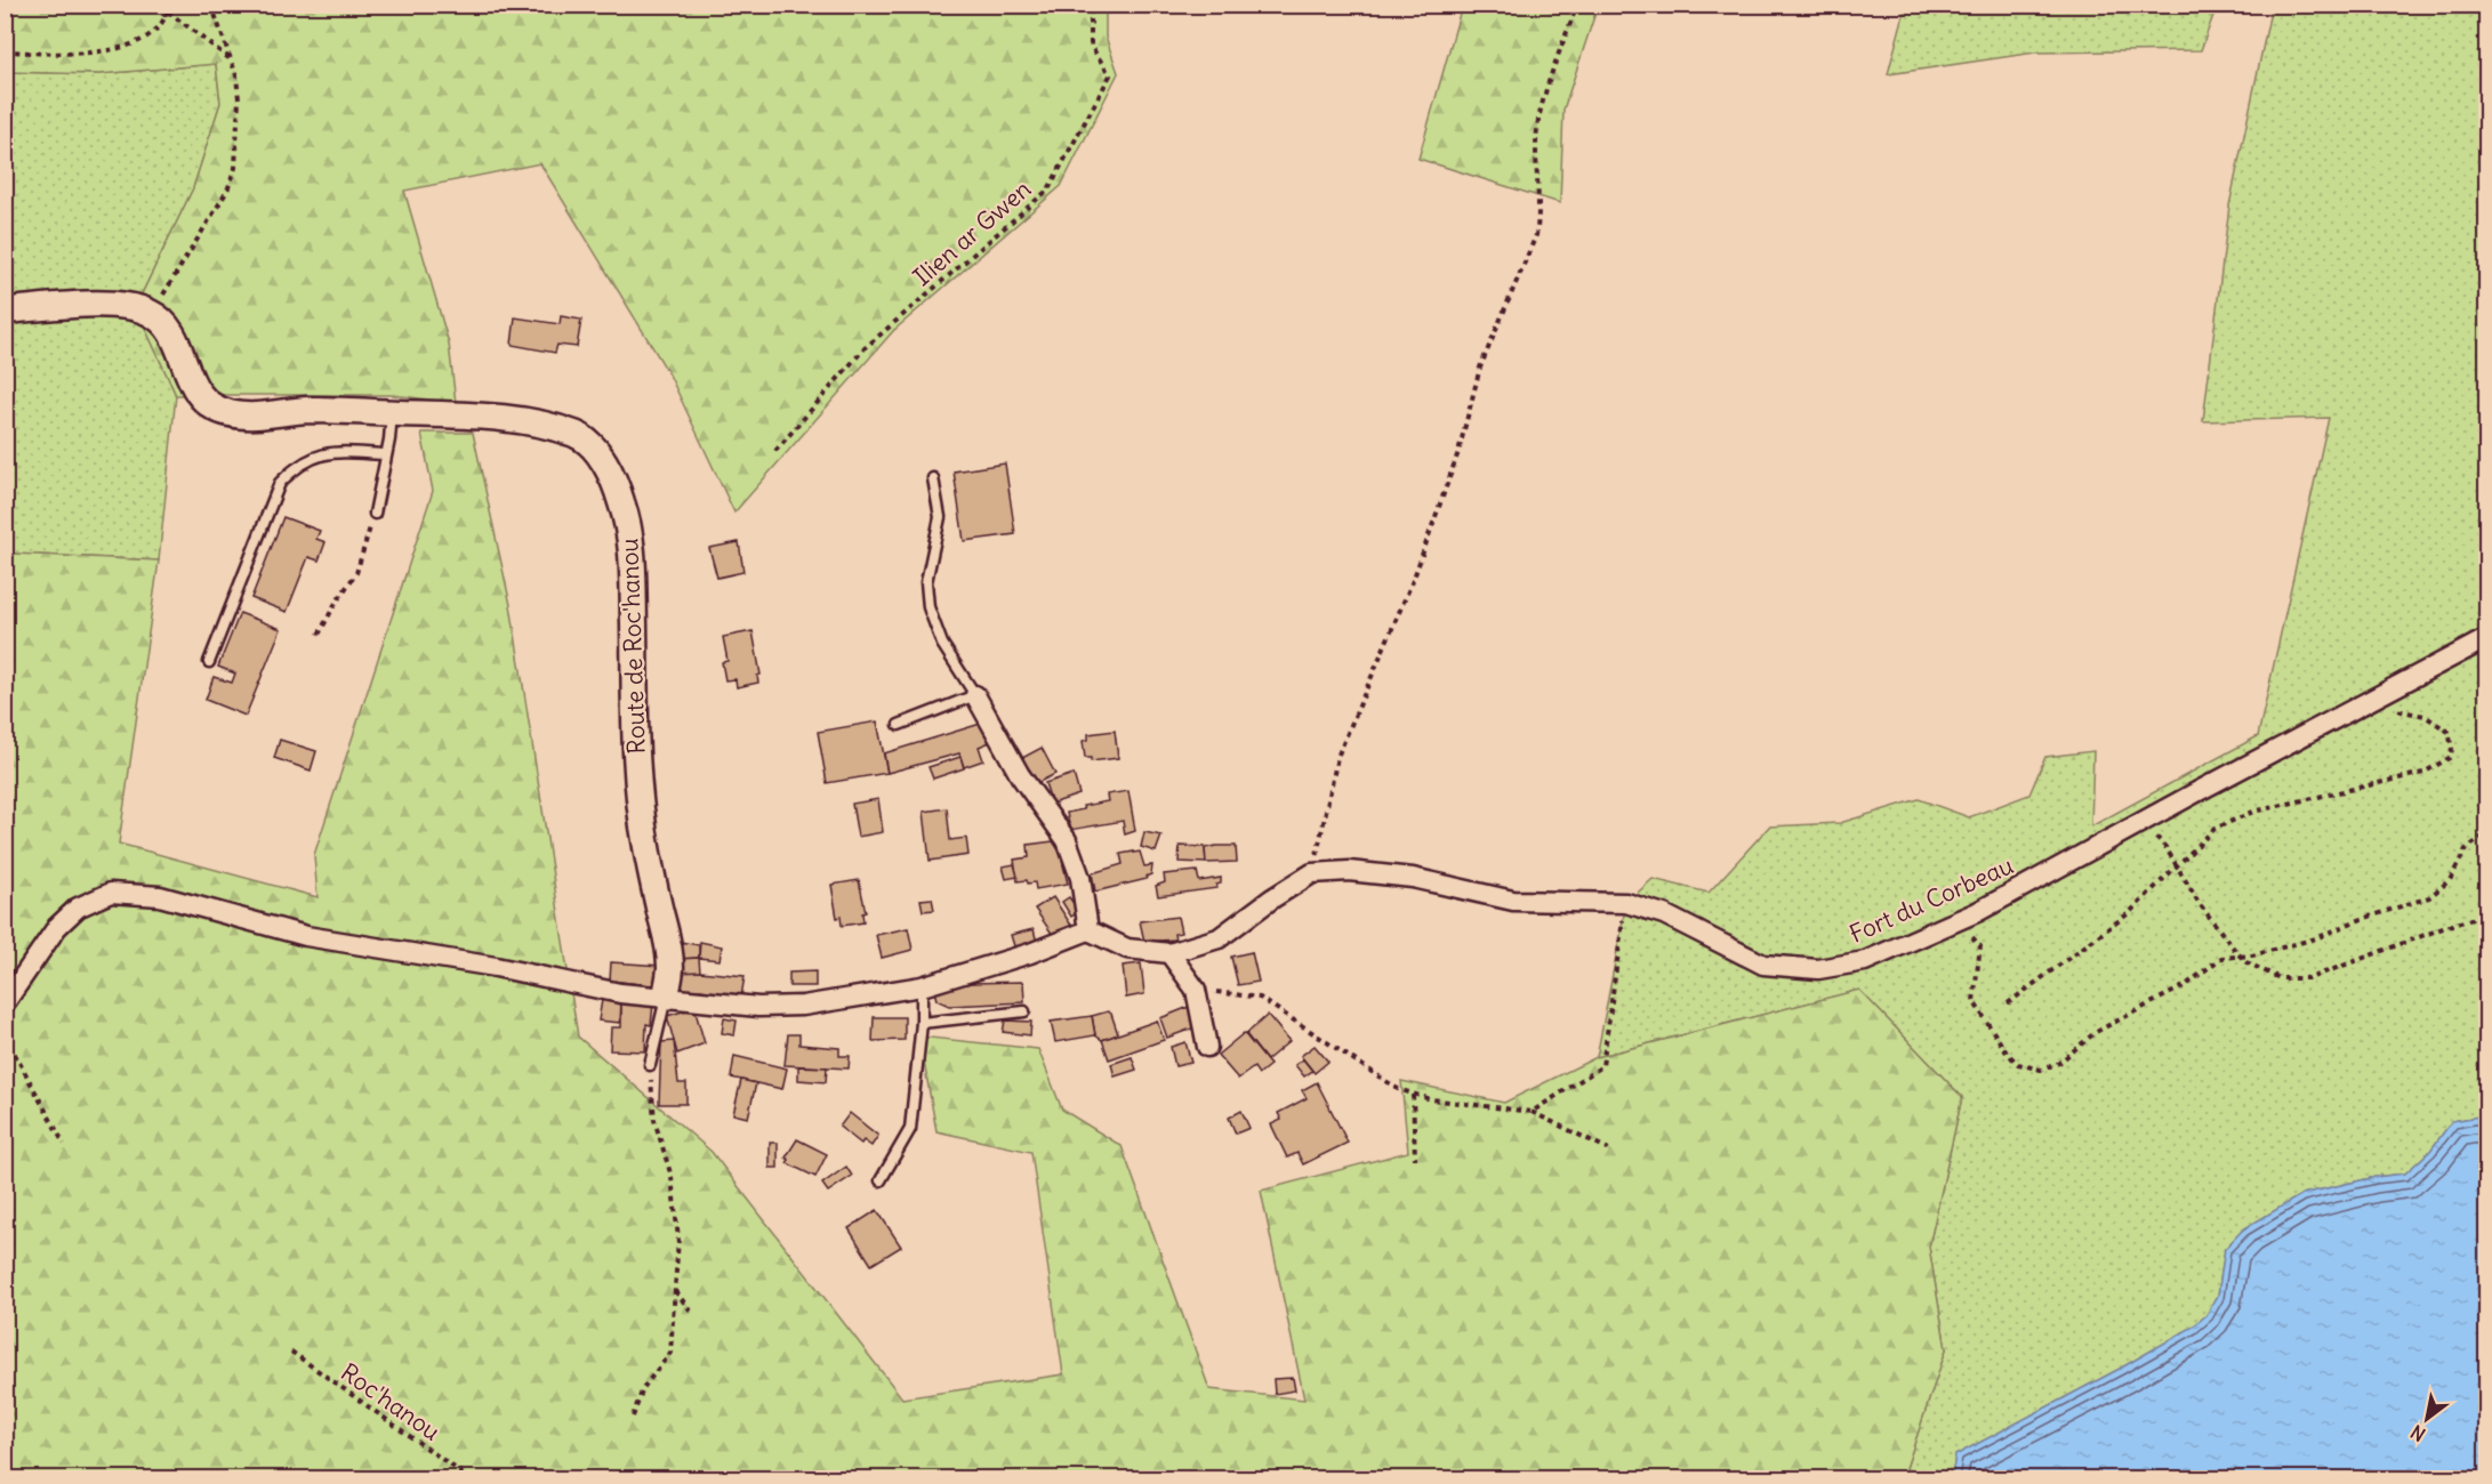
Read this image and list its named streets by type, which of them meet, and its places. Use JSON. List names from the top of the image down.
{
  "streets": {
    "street": ["Route de Roc'hanou", "Fort du Corbeau"],
    "path": ["Ilien ar Gwen", "Roc'hanou"]
  },
  "north": "bottom left"
}
